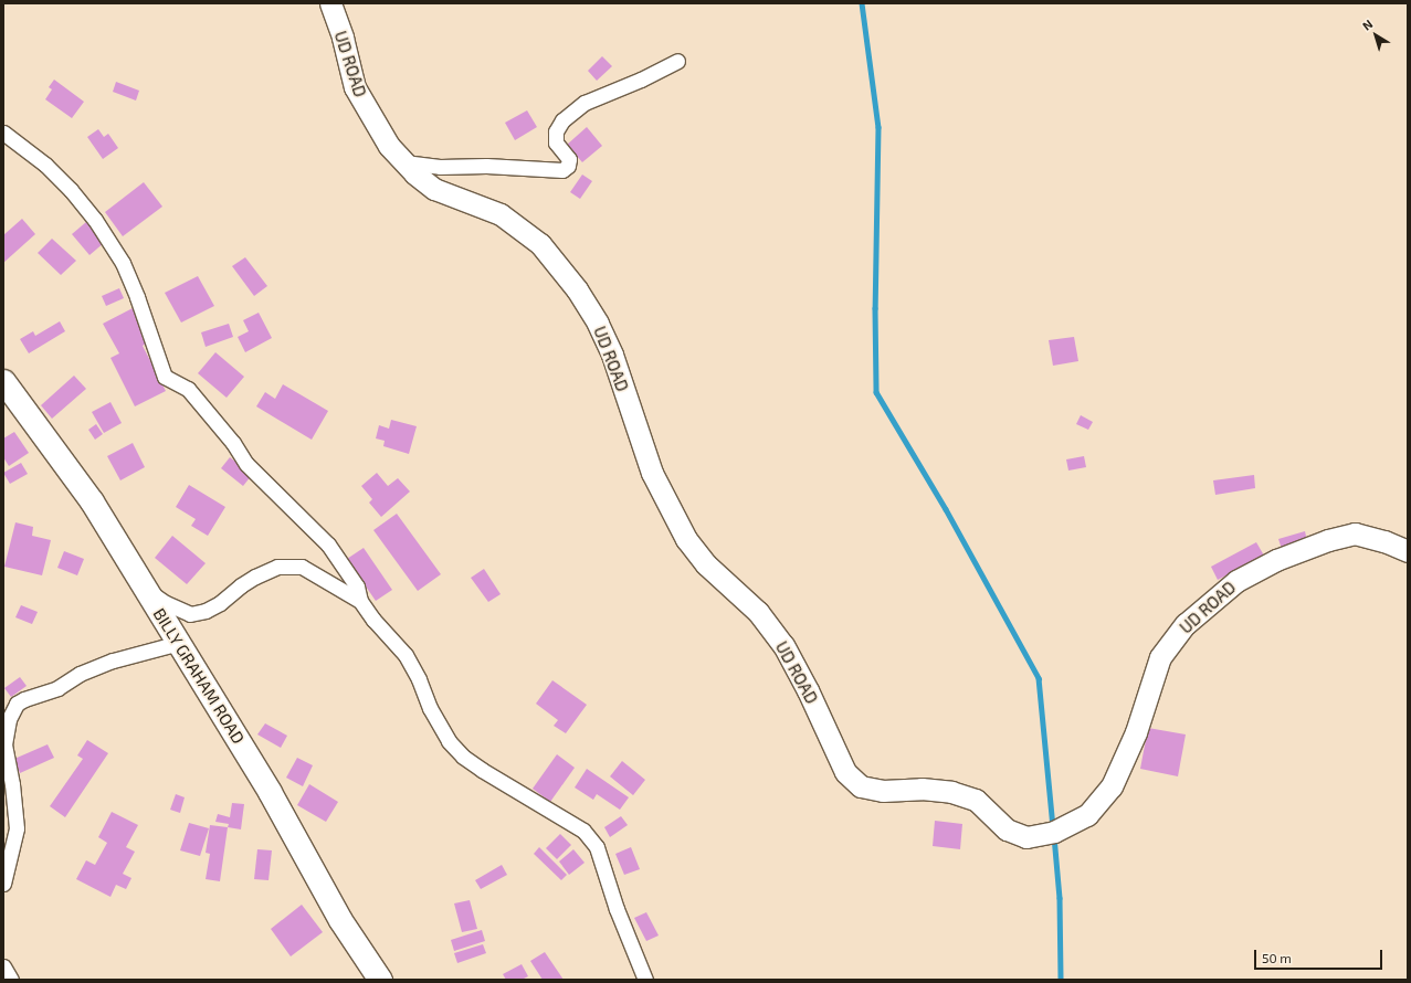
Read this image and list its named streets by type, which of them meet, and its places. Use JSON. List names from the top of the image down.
{
  "streets": {
    "main road": ["UD ROAD", "BILLY GRAHAM ROAD"]
  },
  "scale_bar": "50 m",
  "north": "top left"
}
